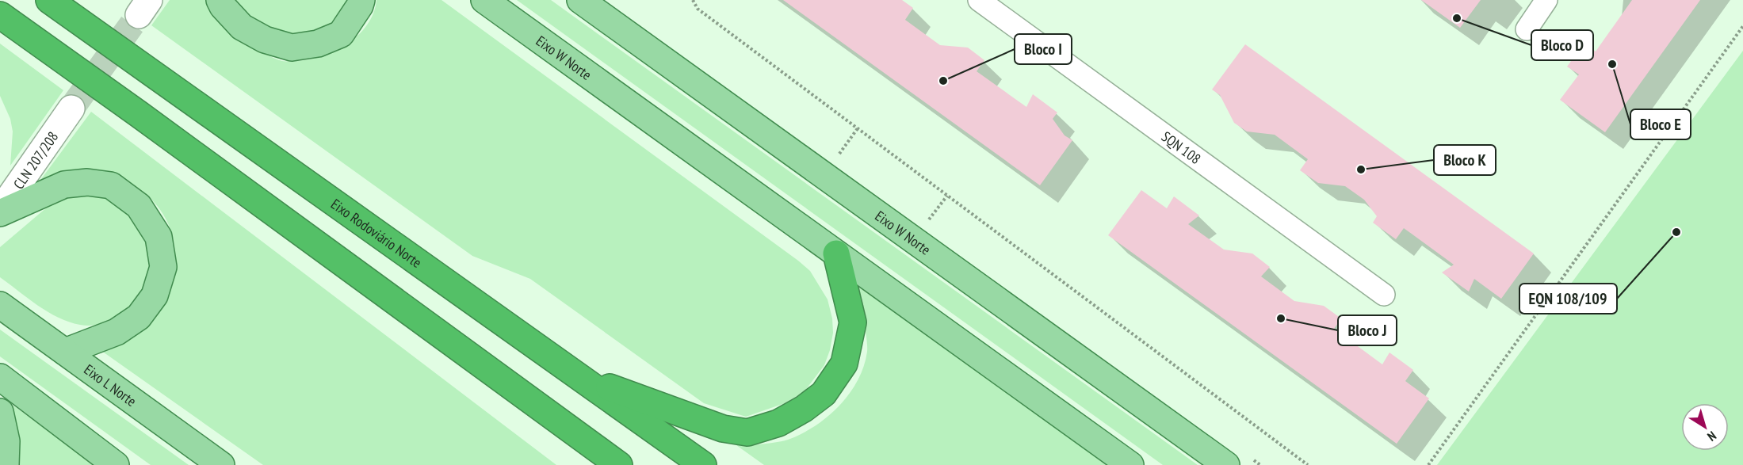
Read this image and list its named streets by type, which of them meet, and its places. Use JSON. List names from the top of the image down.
{
  "streets": {
    "highway": ["Eixo Rodoviário Norte"],
    "main road": ["Eixo W Norte", "Eixo L Norte"],
    "street": ["SQN 108", "CLN 207/208"]
  },
  "places": [
    "Bloco D",
    "Bloco E",
    "Bloco I",
    "Bloco K",
    "EQN 108/109",
    "Bloco J"
  ],
  "north": "bottom right"
}
